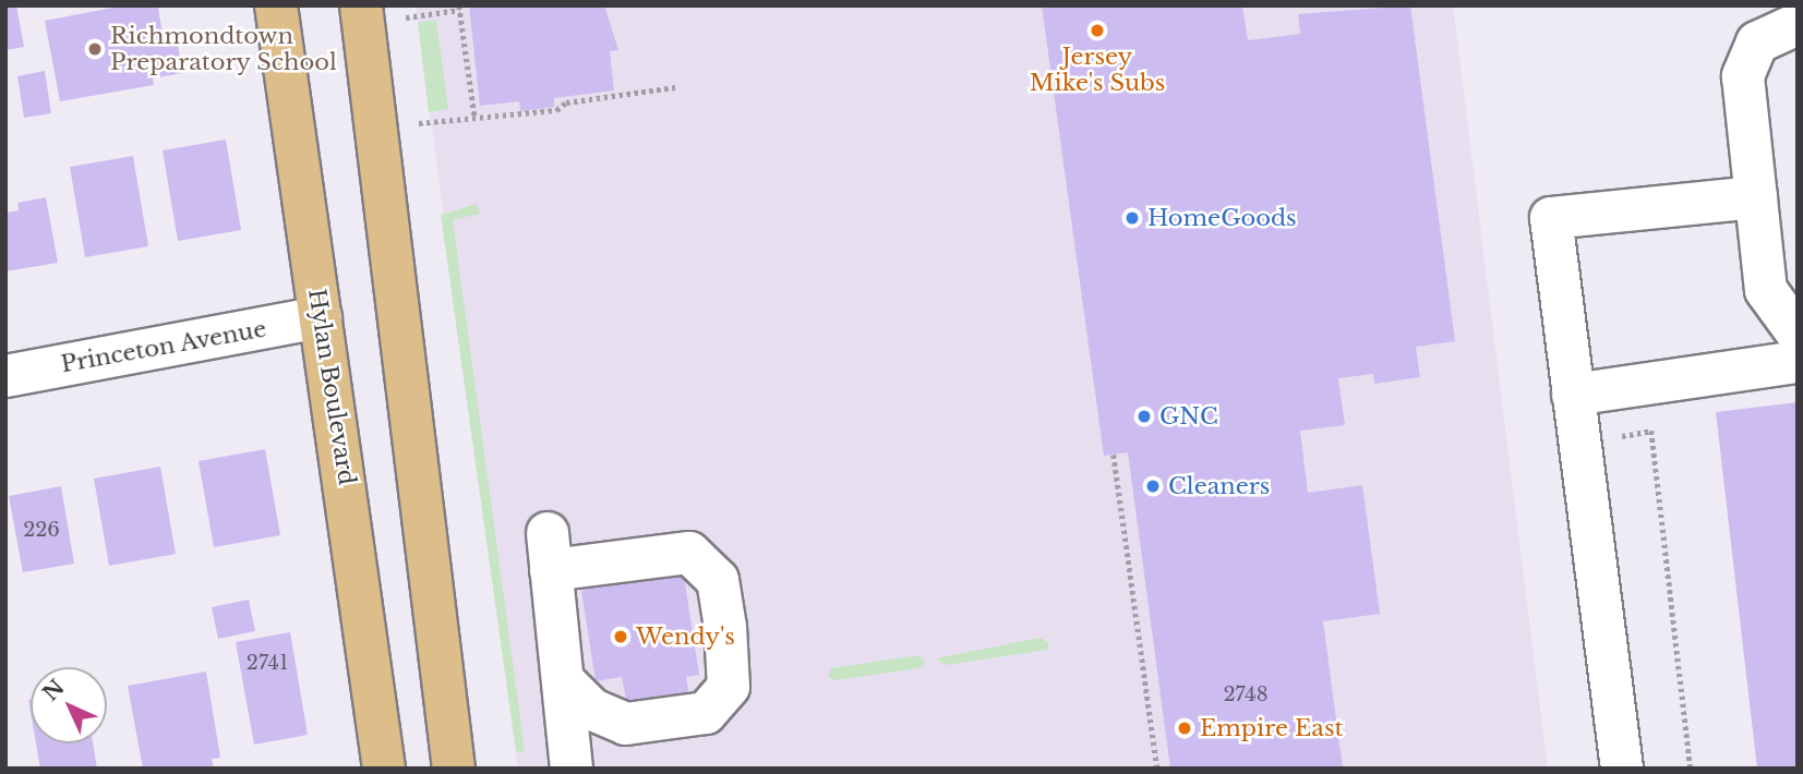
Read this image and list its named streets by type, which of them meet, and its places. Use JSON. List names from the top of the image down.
{
  "streets": {
    "main road": ["Hylan Boulevard"],
    "street": ["Princeton Avenue"]
  },
  "crossings": [
    ["Princeton Avenue", "Hylan Boulevard"]
  ],
  "places": [
    "Jersey Mike's Subs",
    "Richmondtown Preparatory School",
    "HomeGoods",
    "GNC",
    "Cleaners",
    "Wendy's",
    "Empire East"
  ],
  "house_numbers": ["226", "2741", "2748"],
  "north": "top left"
}
